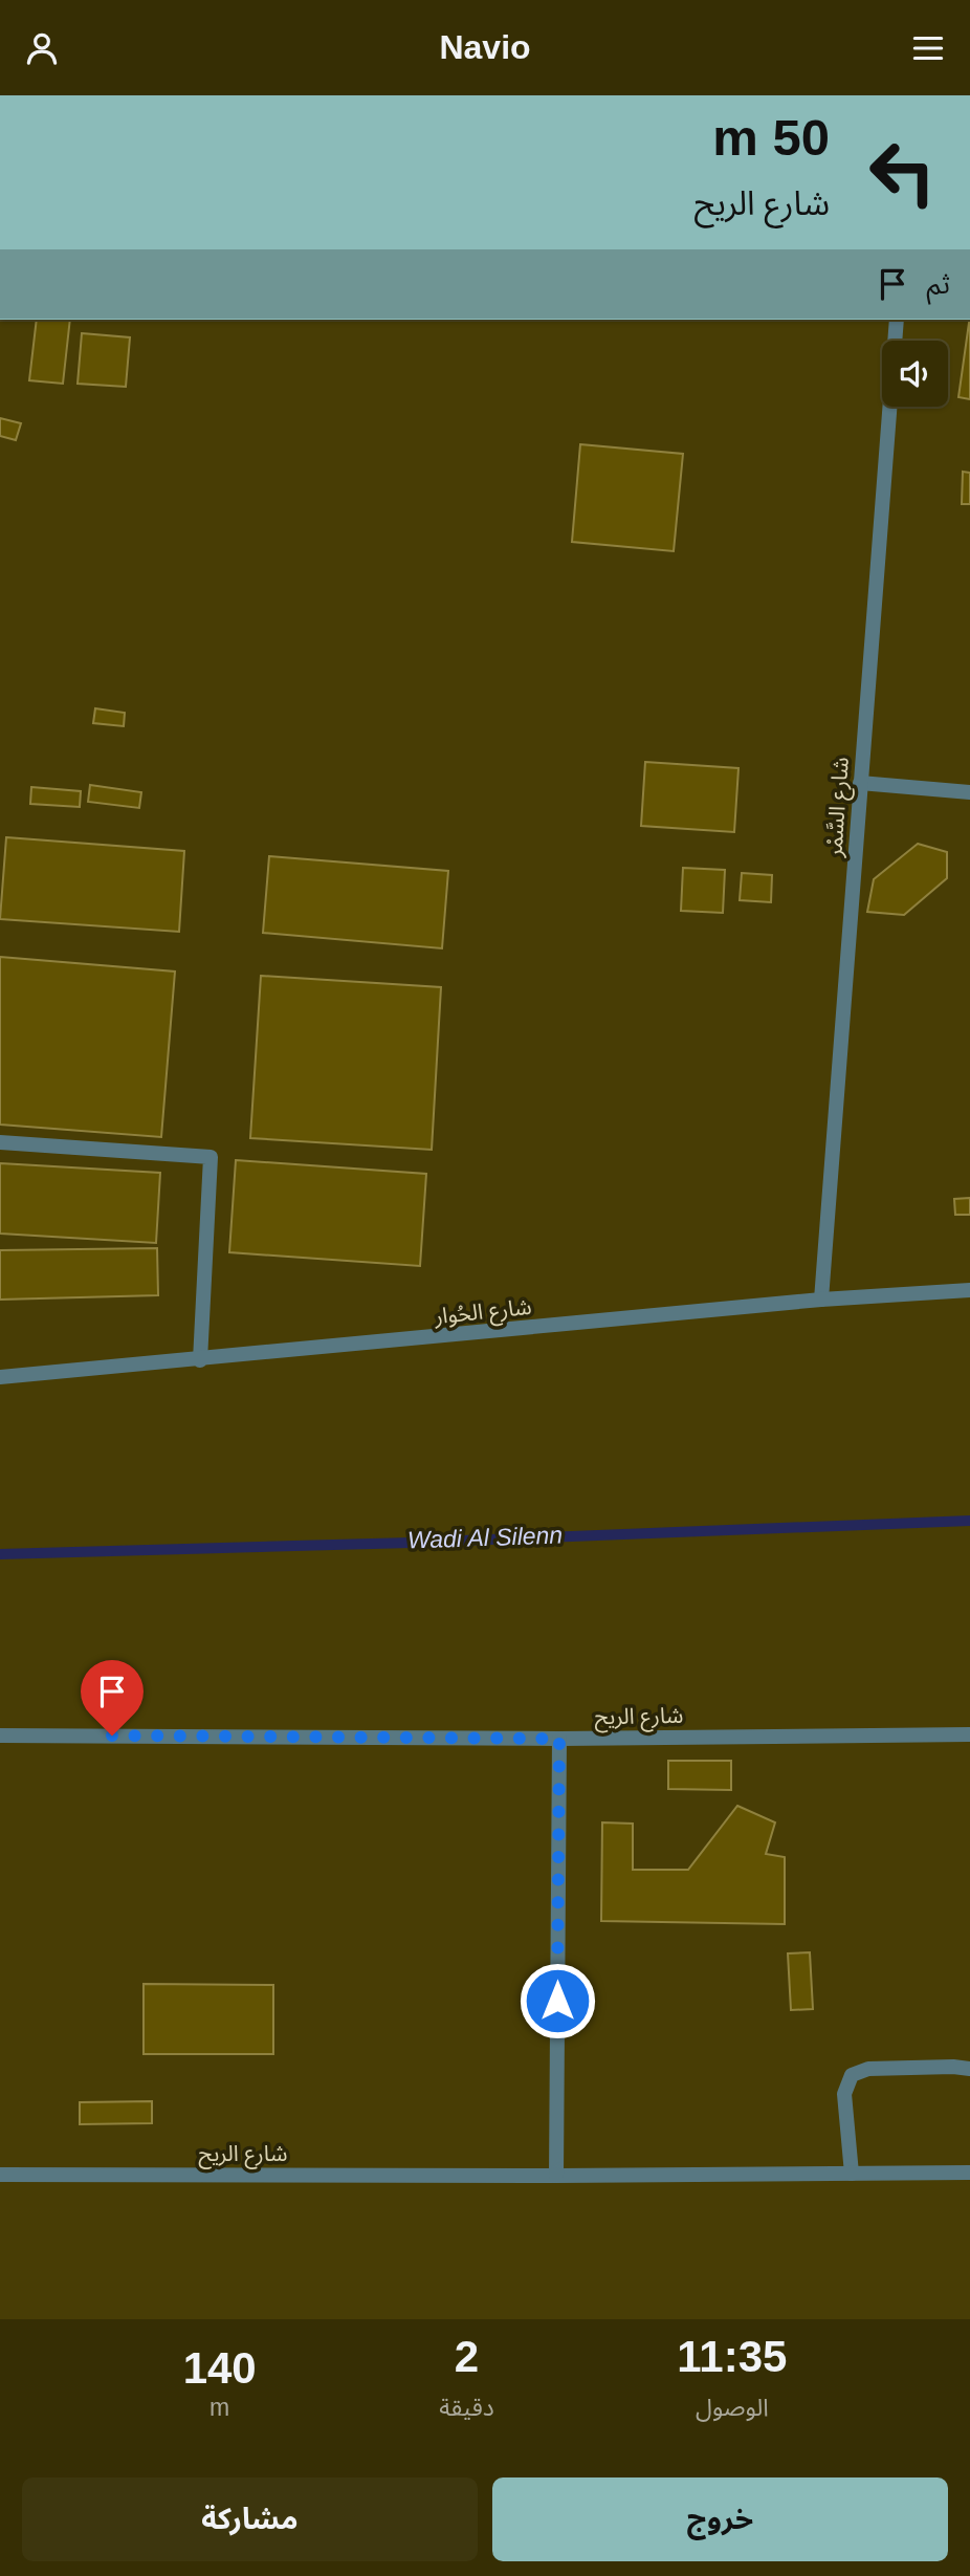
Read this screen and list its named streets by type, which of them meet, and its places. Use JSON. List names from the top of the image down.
{
  "streets": {
    "street": ["شارع السَّمْر", "شارع الحُوار", "شارع الريح"]
  },
  "crossings": [
    ["شارع السَّمْر", "شارع الحُوار"]
  ],
  "water": ["Wadi Al Silenn"],
  "page": {
    "header": "Navio",
    "turn": ["50 m", "شارع الريح"],
    "then": "ثم",
    "eta": [
      "11:35",
      "الوصول",
      "2",
      "دقيقة",
      "140",
      "m"
    ],
    "buttons": ["خروج", "مشاركة"]
  }
}
